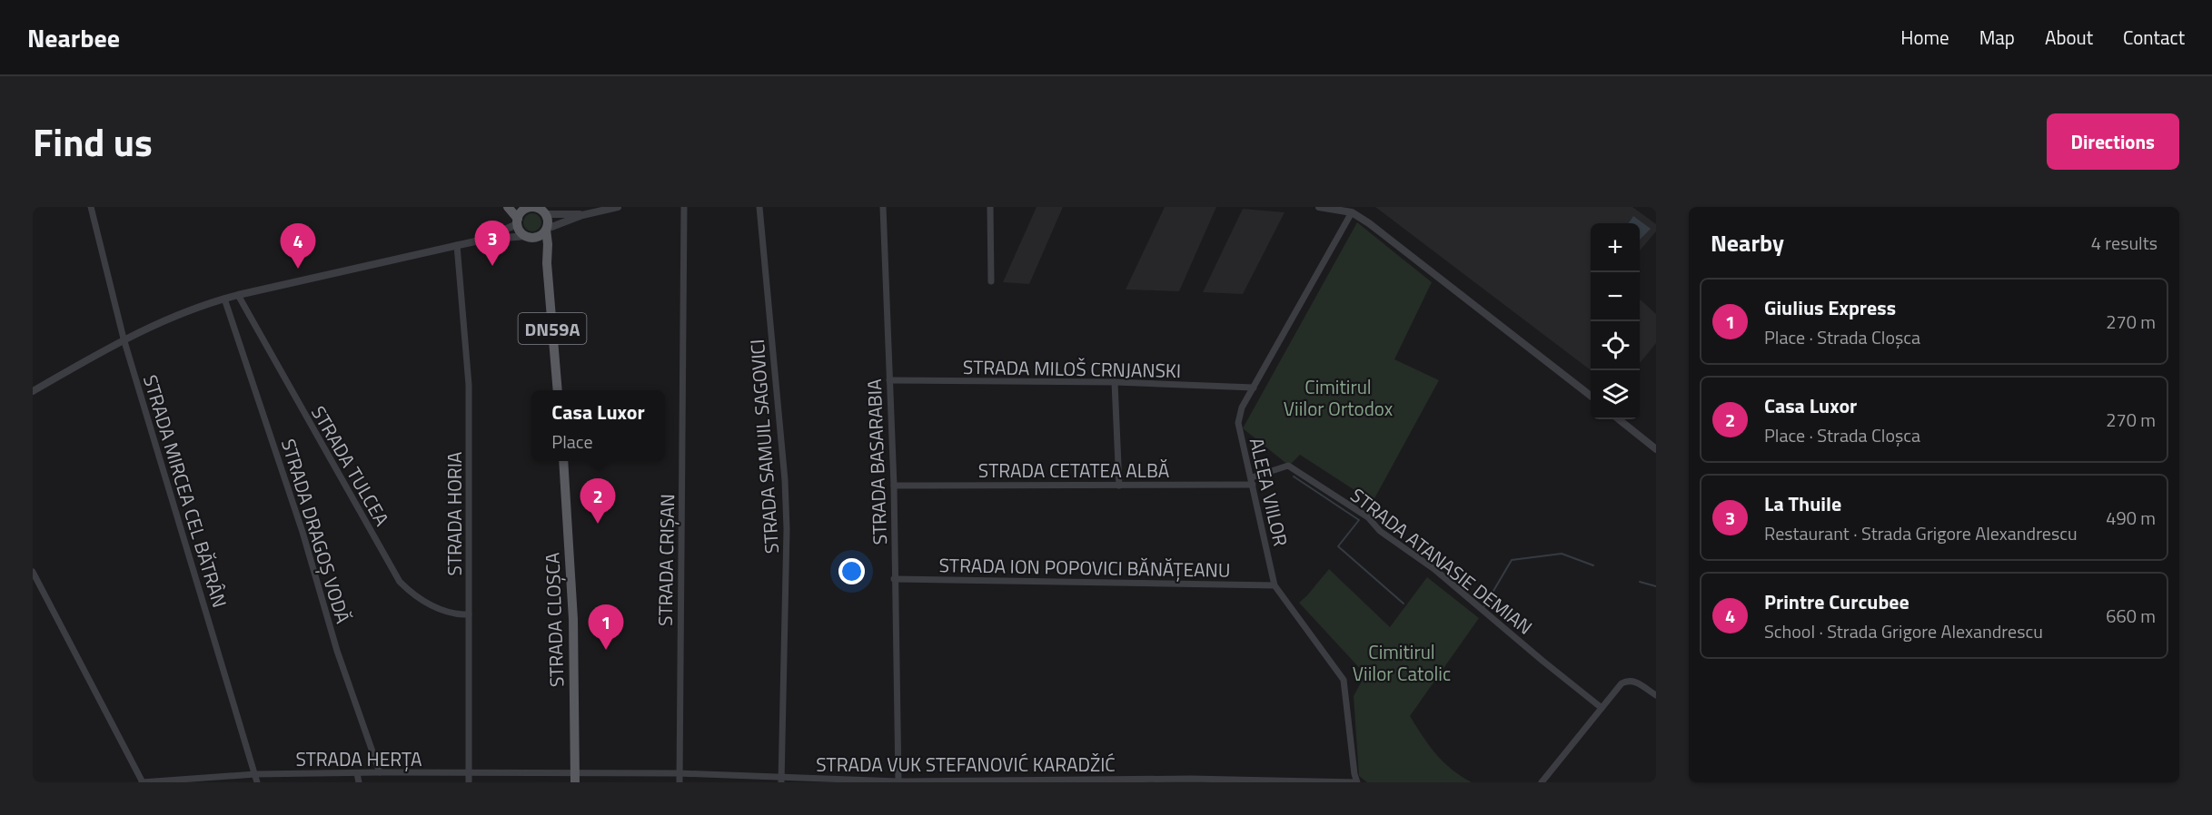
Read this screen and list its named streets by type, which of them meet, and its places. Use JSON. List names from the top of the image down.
{
  "streets": {
    "main road": ["DN59A", "STRADA CLOȘCA"],
    "street": [
      "STRADA MILOŠ CRNJANSKI",
      "STRADA SAMUIL SAGOVICI",
      "STRADA BASARABIA",
      "STRADA TULCEA",
      "STRADA CETATEA ALBĂ",
      "STRADA MIRCEA CEL BĂTRÂN",
      "ALEEA VIILOR",
      "STRADA HORIA",
      "STRADA DRAGOȘ VODĂ",
      "STRADA CRIȘAN",
      "STRADA ATANASIE DEMIAN",
      "STRADA ION POPOVICI BĂNĂȚEANU",
      "STRADA HERȚA",
      "STRADA VUK STEFANOVIĆ KARADŽIĆ"
    ]
  },
  "crossings": [
    ["STRADA MILOŠ CRNJANSKI", "STRADA BASARABIA"],
    ["STRADA MILOŠ CRNJANSKI", "ALEEA VIILOR"],
    ["STRADA SAMUIL SAGOVICI", "STRADA VUK STEFANOVIĆ KARADŽIĆ"],
    ["STRADA BASARABIA", "STRADA CETATEA ALBĂ"],
    ["STRADA BASARABIA", "STRADA ION POPOVICI BĂNĂȚEANU"],
    ["STRADA BASARABIA", "STRADA VUK STEFANOVIĆ KARADŽIĆ"],
    ["STRADA TULCEA", "STRADA HORIA"],
    ["STRADA CETATEA ALBĂ", "ALEEA VIILOR"],
    ["STRADA CETATEA ALBĂ", "STRADA ATANASIE DEMIAN"],
    ["STRADA MIRCEA CEL BĂTRÂN", "STRADA HERȚA"],
    ["ALEEA VIILOR", "STRADA ATANASIE DEMIAN"],
    ["ALEEA VIILOR", "STRADA ION POPOVICI BĂNĂȚEANU"],
    ["ALEEA VIILOR", "STRADA VUK STEFANOVIĆ KARADŽIĆ"],
    ["STRADA HORIA", "STRADA HERȚA"],
    ["STRADA DRAGOȘ VODĂ", "STRADA HERȚA"],
    ["STRADA CRIȘAN", "STRADA VUK STEFANOVIĆ KARADŽIĆ"],
    ["STRADA CLOȘCA", "STRADA HERȚA"],
    ["STRADA CLOȘCA", "STRADA VUK STEFANOVIĆ KARADŽIĆ"],
    ["STRADA HERȚA", "STRADA VUK STEFANOVIĆ KARADŽIĆ"]
  ],
  "parks": ["Cimitirul Viilor Ortodox", "Cimitirul Viilor Catolic"],
  "page": {
    "header": "Nearbee",
    "nav": [
      "Home",
      "Map",
      "About",
      "Contact"
    ],
    "title": "Find us",
    "buttons": "Directions",
    "heading": ["Nearby", "4 results"],
    "pins": [
      "3",
      "4",
      "2",
      "1"
    ],
    "map_buttons": ["+", "−"],
    "list": [
      {
        "mark": "1",
        "name": "Giulius Express",
        "note": "Place · Strada Cloșca",
        "value": "270 m"
      },
      {
        "mark": "2",
        "name": "Casa Luxor",
        "note": "Place · Strada Cloșca",
        "value": "270 m"
      },
      {
        "mark": "3",
        "name": "La Thuile",
        "note": "Restaurant · Strada Grigore Alexandrescu",
        "value": "490 m"
      },
      {
        "mark": "4",
        "name": "Printre Curcubee",
        "note": "School · Strada Grigore Alexandrescu",
        "value": "660 m"
      }
    ],
    "popup": ["Casa Luxor", "Place"]
  }
}
